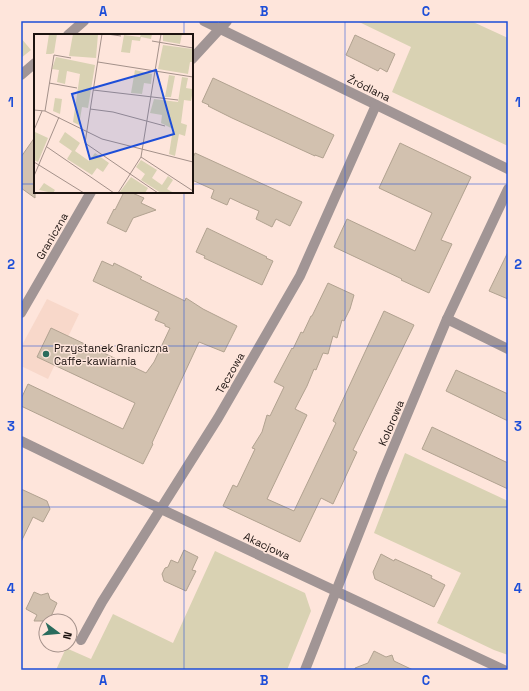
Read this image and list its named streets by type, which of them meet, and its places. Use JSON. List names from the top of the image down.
{
  "streets": {
    "street": [
      "Źródlana",
      "Graniczna",
      "Tęczowa",
      "Kolorowa",
      "Akacjowa"
    ]
  },
  "crossings": [
    ["Źródlana", "Tęczowa"],
    ["Tęczowa", "Akacjowa"],
    ["Kolorowa", "Akacjowa"]
  ],
  "places": ["Przystanek Graniczna Caffe-kawiarnia"],
  "north": "right",
  "grid": {
    "columns": ["A", "B", "C"],
    "rows": [
      "1",
      "2",
      "3",
      "4"
    ]
  }
}
